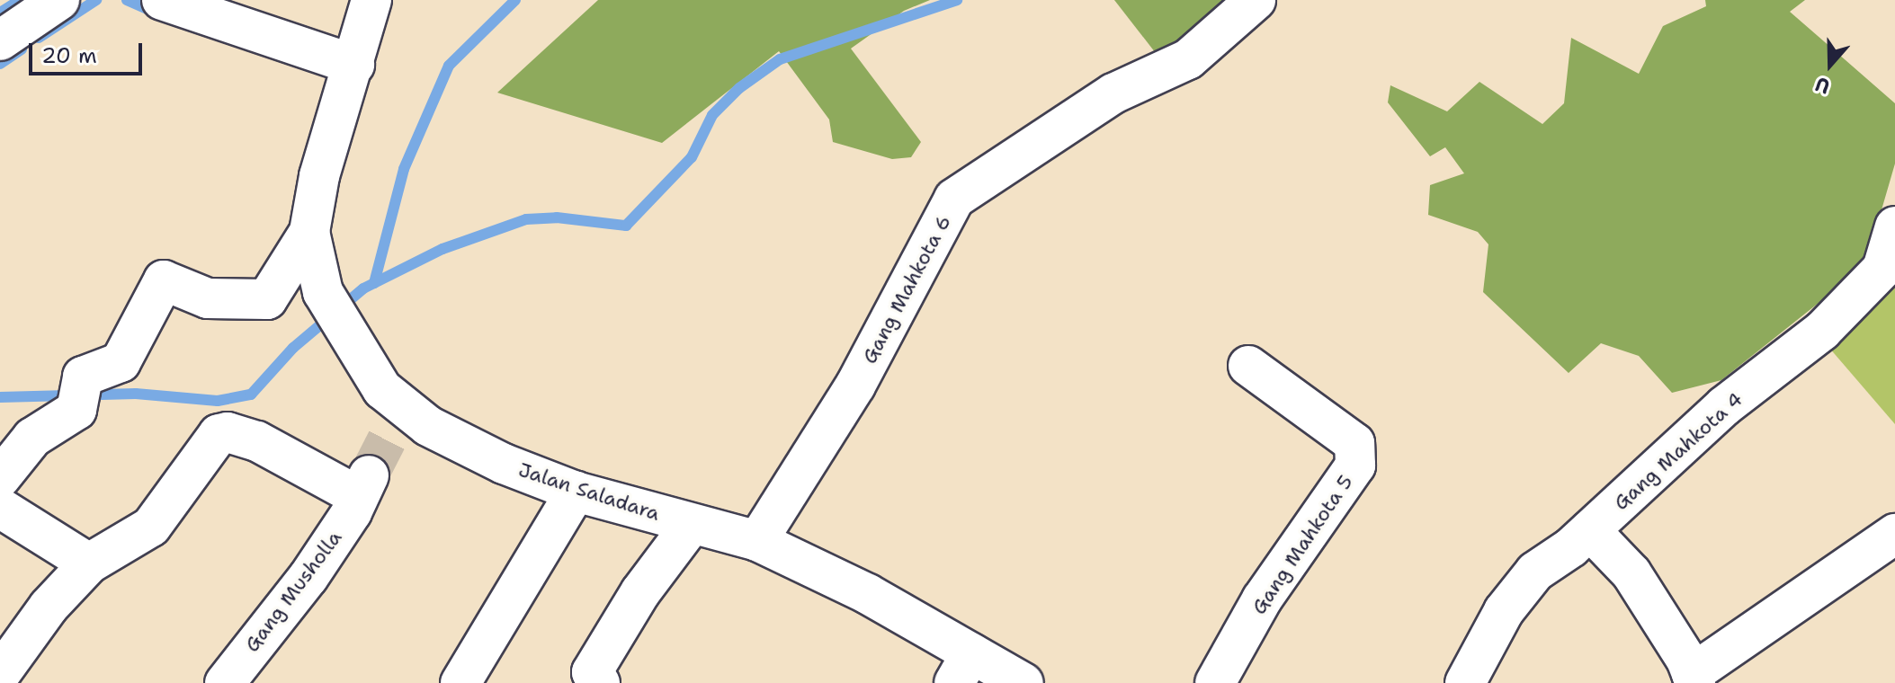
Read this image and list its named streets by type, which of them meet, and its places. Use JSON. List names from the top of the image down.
{
  "streets": {
    "street": [
      "Gang Mahkota 6",
      "Gang Mahkota 4",
      "Jalan Saladara",
      "Gang Mahkota 5",
      "Gang Musholla"
    ]
  },
  "crossings": [
    ["Gang Mahkota 6", "Jalan Saladara"]
  ],
  "scale_bar": "20 m",
  "north": "bottom"
}
